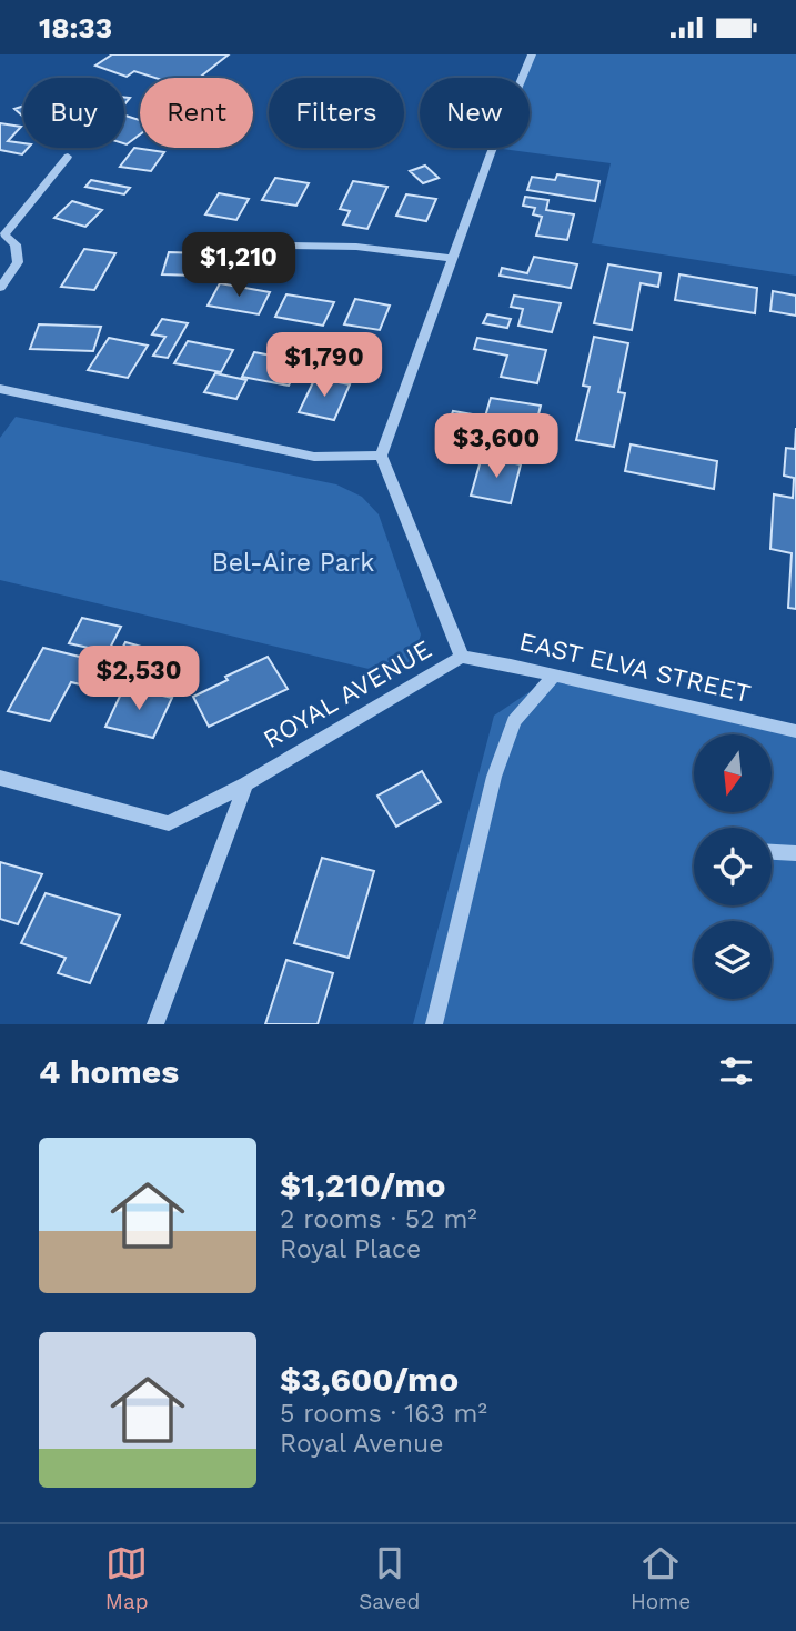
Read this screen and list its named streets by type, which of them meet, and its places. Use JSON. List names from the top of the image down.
{
  "streets": {
    "street": ["EAST ELVA STREET", "ROYAL AVENUE"]
  },
  "crossings": [
    ["EAST ELVA STREET", "ROYAL AVENUE"]
  ],
  "parks": ["Bel-Aire Park"],
  "north": "bottom",
  "page": {
    "status": "18:33",
    "chip": [
      "Buy",
      "Rent",
      "Filters",
      "New"
    ],
    "price": [
      "$1,210",
      "$1,790",
      "$3,600",
      "$2,530"
    ],
    "heading": "4 homes",
    "list": [
      {
        "name": "$1,210/mo",
        "note": "2 rooms · 52 m² · Royal Place"
      },
      {
        "name": "$3,600/mo",
        "note": "5 rooms · 163 m² · Royal Avenue"
      }
    ],
    "tabs": ["Map", "Saved", "Home"]
  }
}
